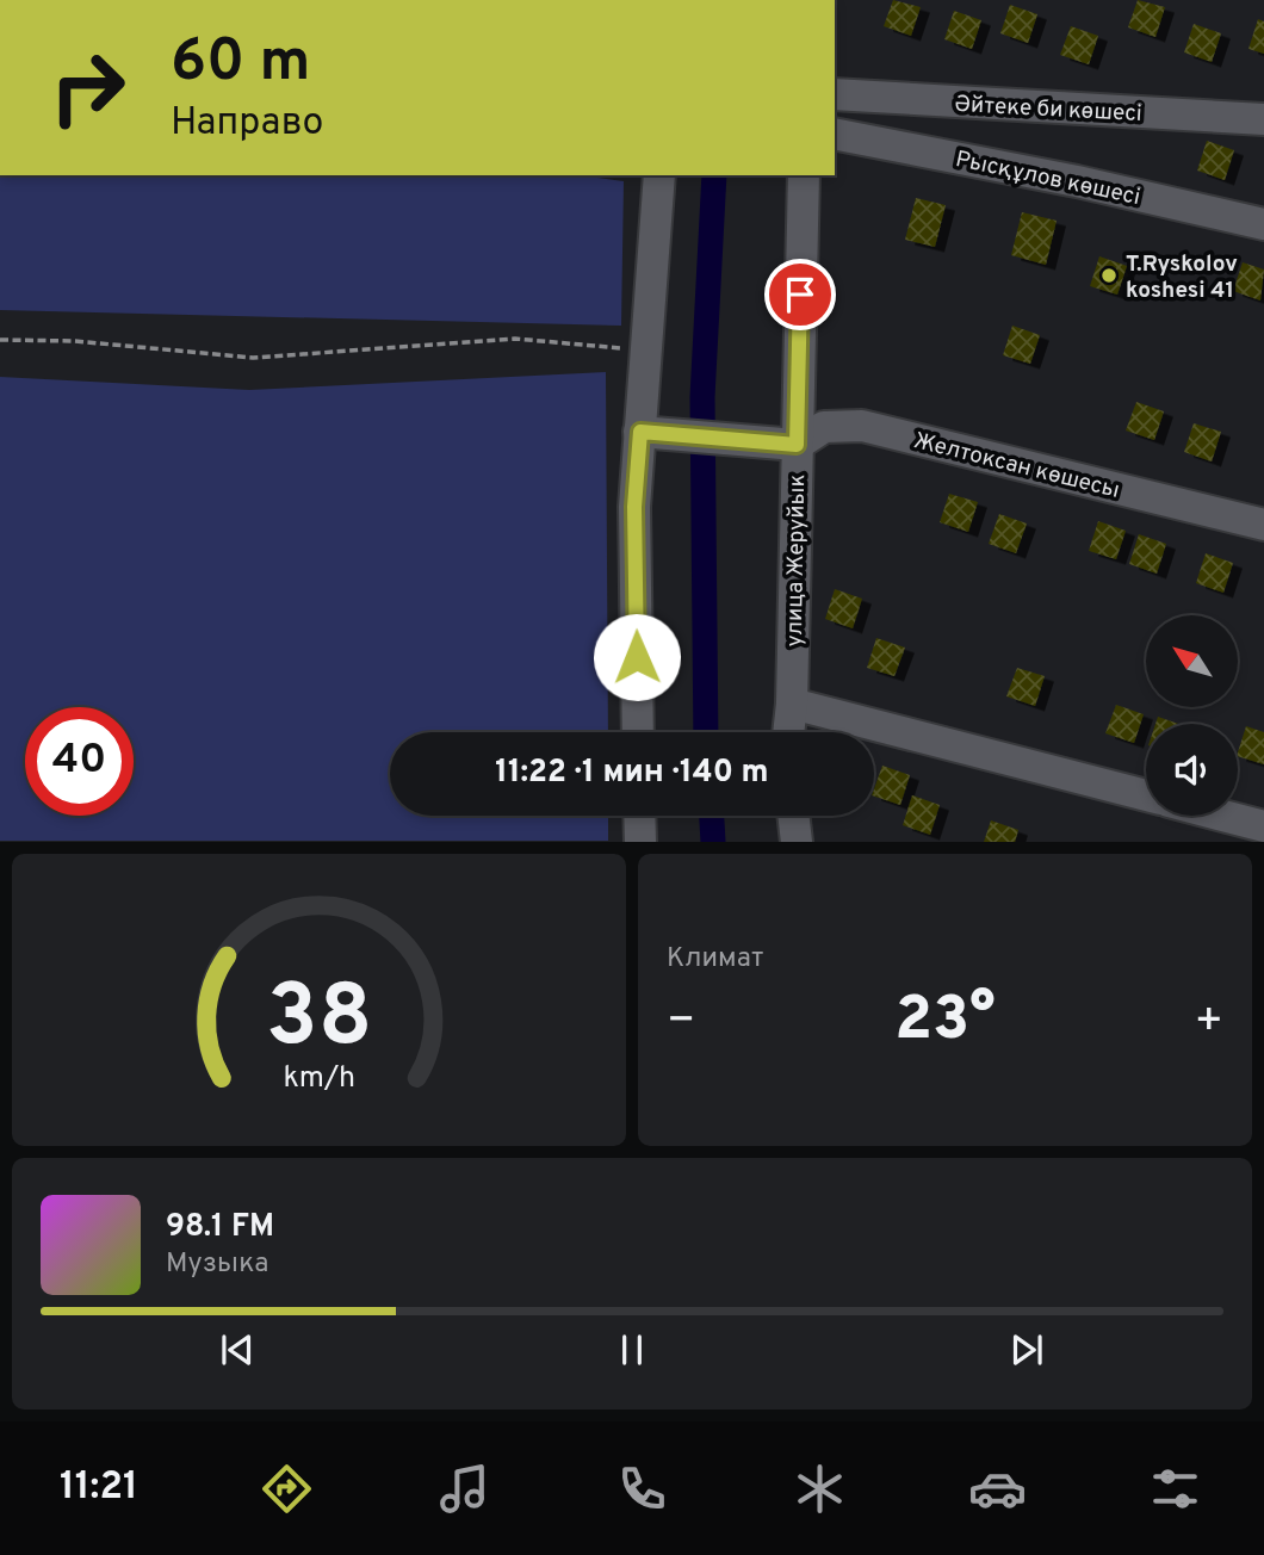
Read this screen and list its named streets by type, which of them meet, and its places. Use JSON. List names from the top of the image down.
{
  "streets": {
    "street": [
      "Әйтеке би көшесі",
      "Рысқұлов көшесі",
      "Желтоксан көшесы",
      "улица Жеруйык"
    ]
  },
  "crossings": [
    ["Желтоксан көшесы", "улица Жеруйык"]
  ],
  "places": ["T.Ryskolov koshesi 41"],
  "north": "top left",
  "page": {
    "turn": ["60 m", "Направо"],
    "limit": "40",
    "trip": "11:22 · 1 мин · 140 m",
    "tile": "Климат",
    "heat": ["−", "23°", "+"],
    "song": ["98.1 FM", "Музыка"],
    "tabs": "11:21",
    "gauge": ["38", "km/h"]
  }
}
